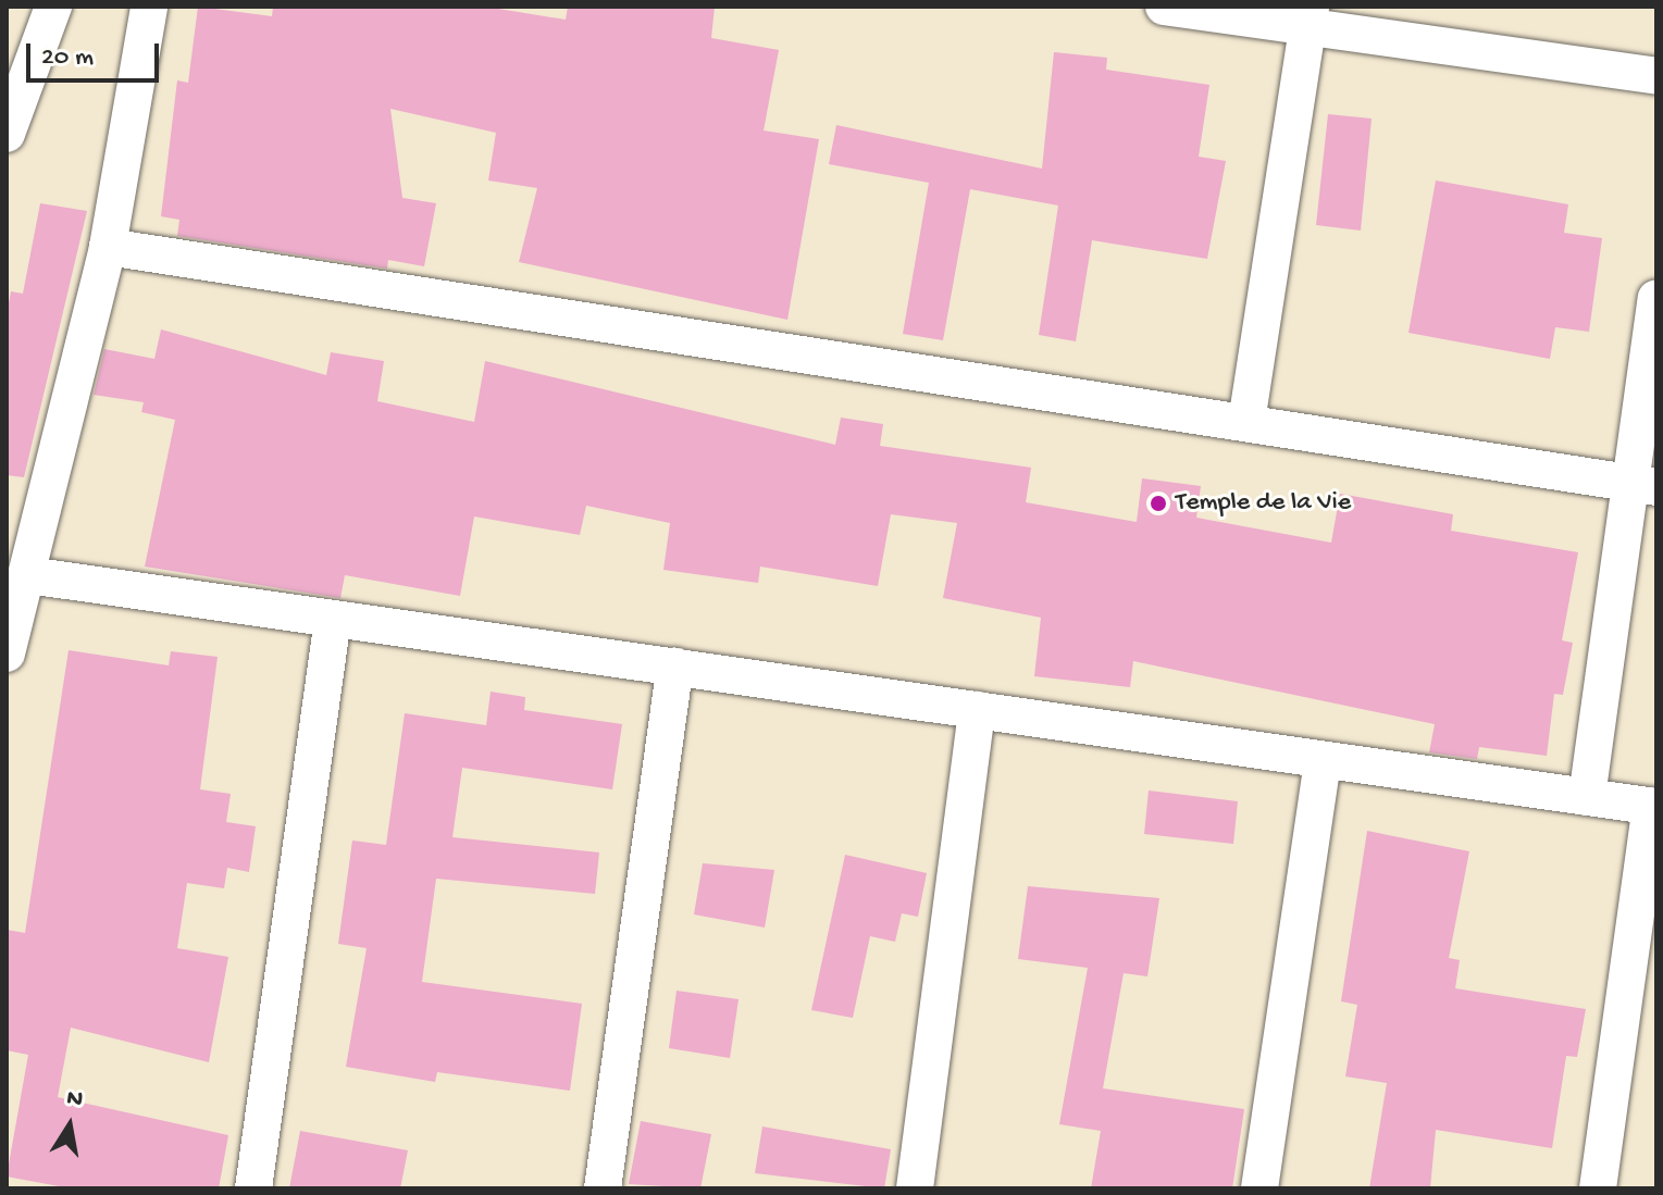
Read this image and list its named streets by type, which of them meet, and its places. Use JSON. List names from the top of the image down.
{
  "places": ["Temple de la Vie"],
  "scale_bar": "20 m",
  "north": "top"
}
